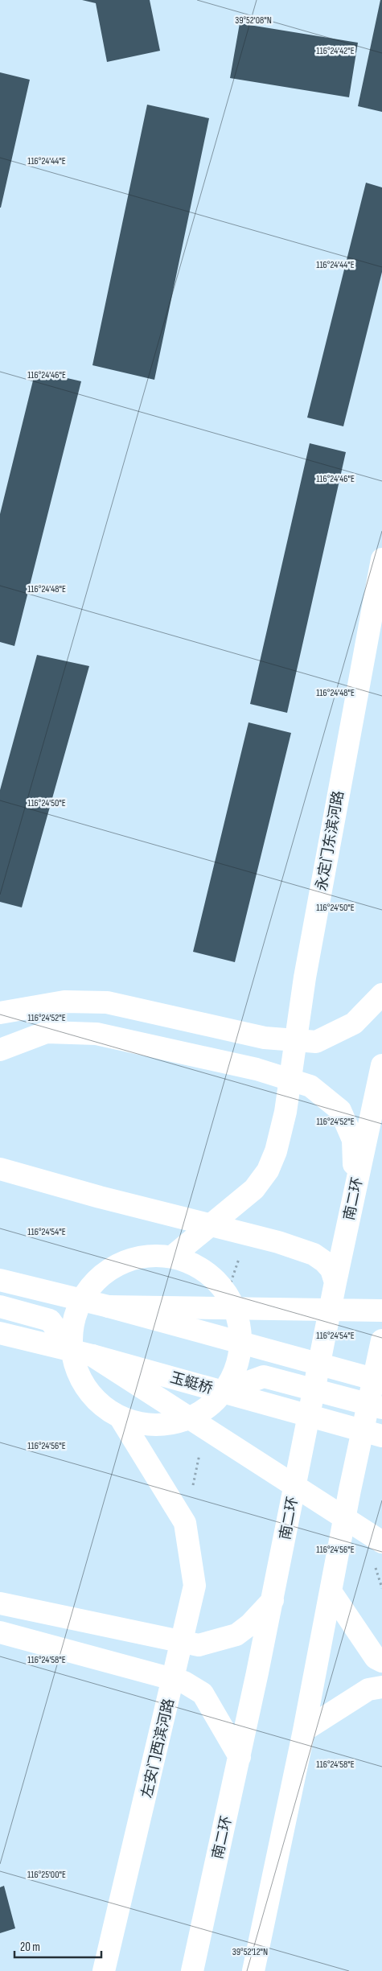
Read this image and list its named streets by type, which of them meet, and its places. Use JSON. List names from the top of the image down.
{
  "streets": {
    "main road": [
      "永定门东滨河路",
      "南二环",
      "玉蜓桥",
      "左安门西滨河路"
    ]
  },
  "scale_bar": "20 m",
  "coordinates": [
    "39°52'08\"N",
    "116°24'42\"E",
    "116°24'44\"E",
    "116°24'46\"E",
    "116°24'48\"E",
    "116°24'50\"E",
    "116°24'52\"E",
    "116°24'54\"E",
    "116°24'56\"E",
    "116°24'58\"E",
    "116°25'00\"E",
    "39°52'12\"N"
  ]
}
